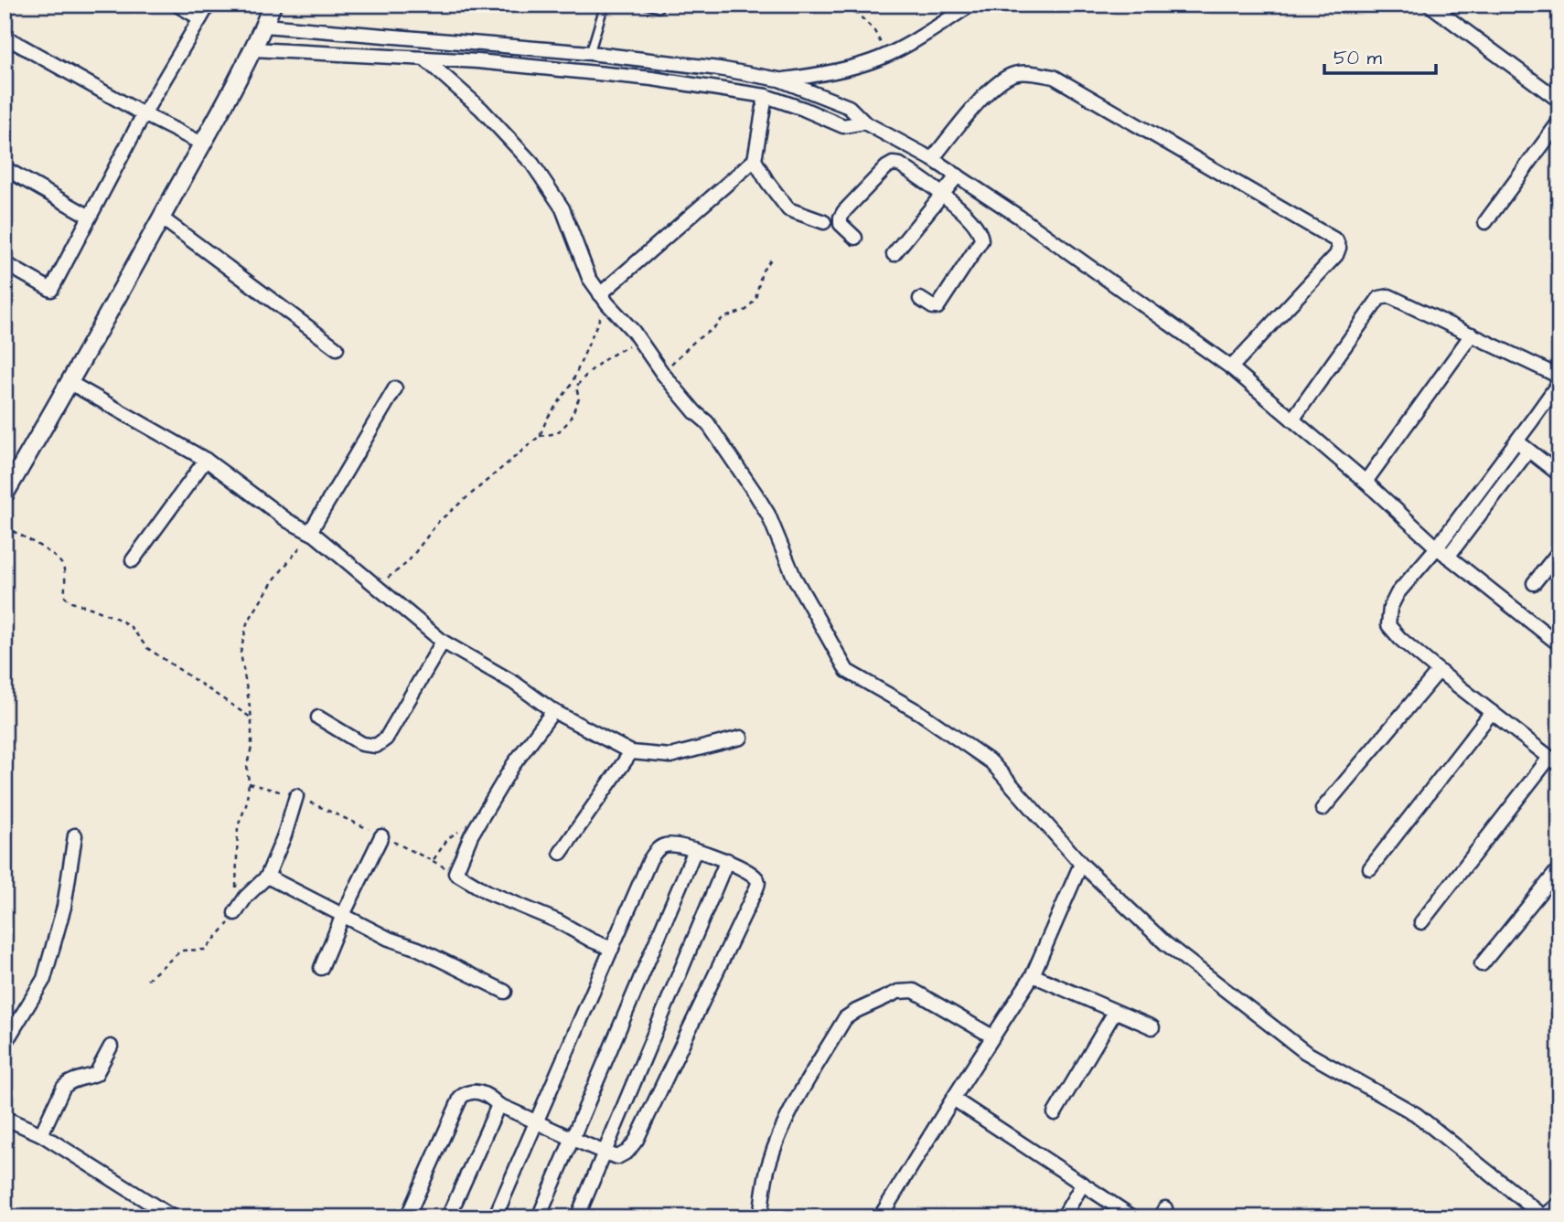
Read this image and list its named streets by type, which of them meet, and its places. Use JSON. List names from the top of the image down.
{
  "scale_bar": "50 m"
}
